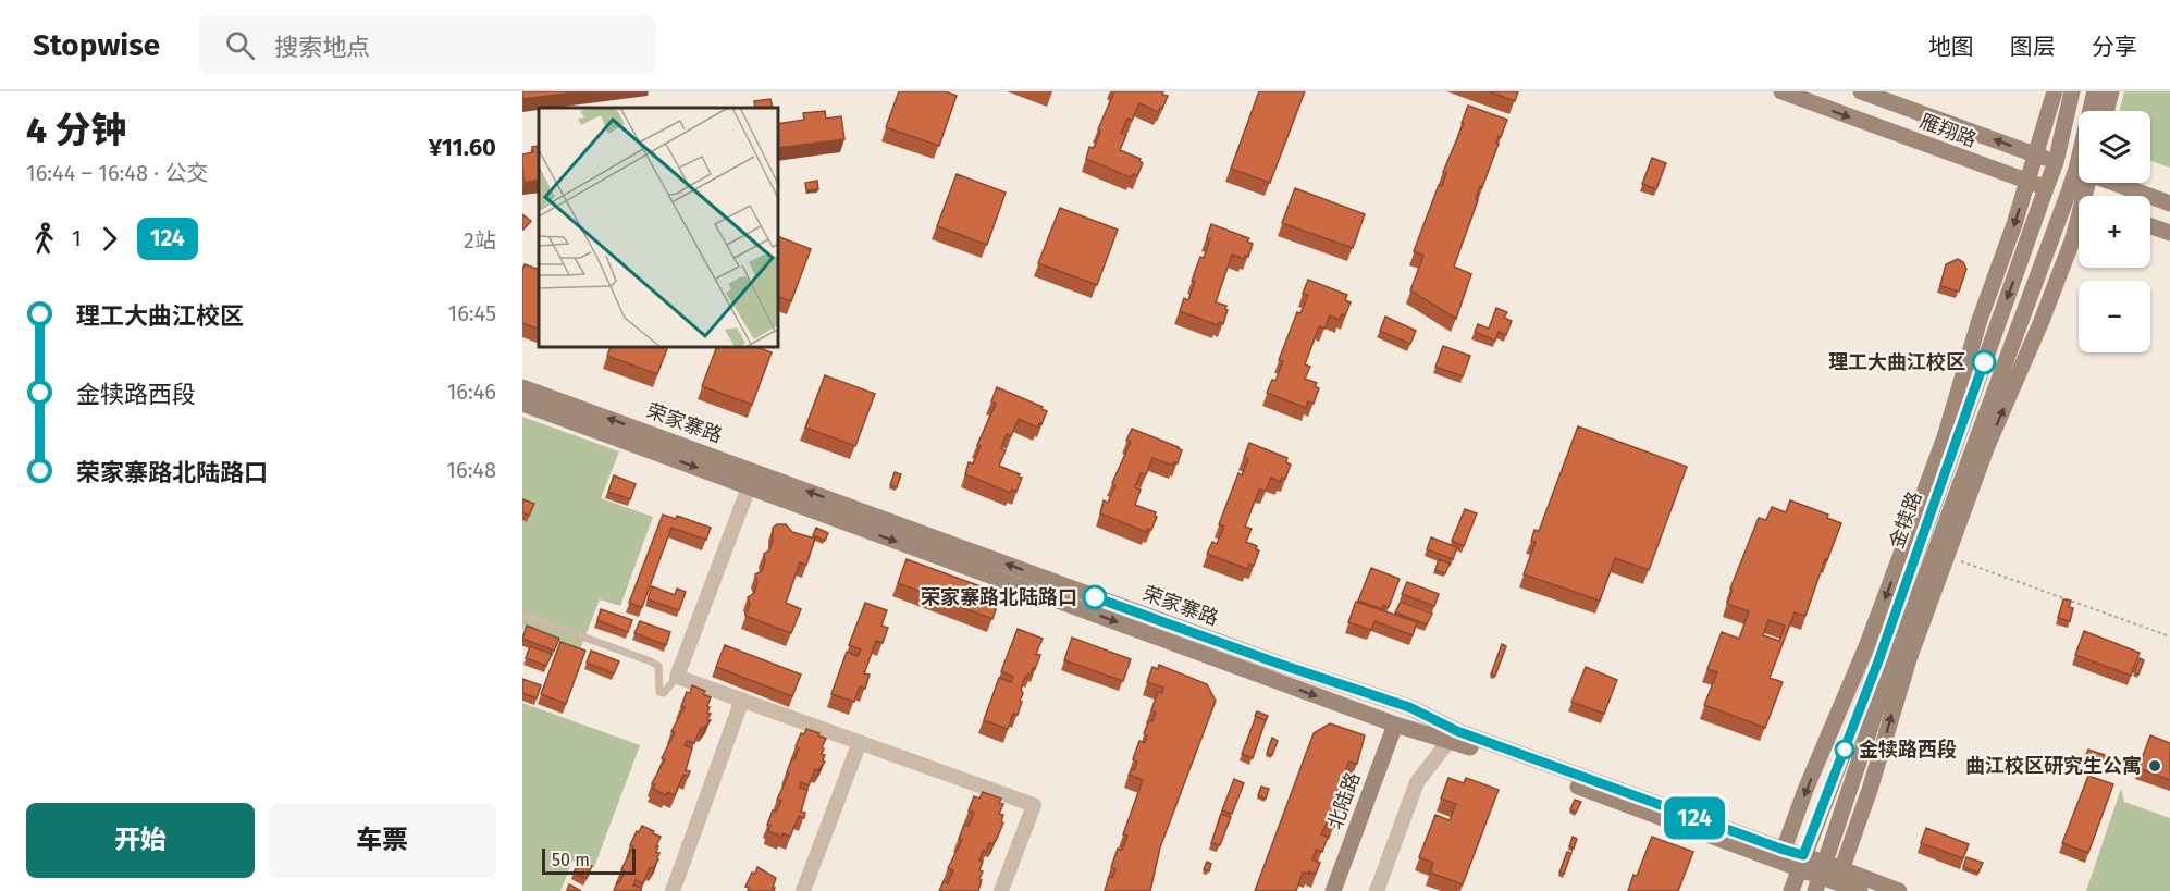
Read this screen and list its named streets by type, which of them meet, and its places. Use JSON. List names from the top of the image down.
{
  "streets": {
    "street": [
      "雁翔路",
      "荣家寨路",
      "金犊路",
      "北陆路"
    ]
  },
  "crossings": [
    ["雁翔路", "金犊路"],
    ["荣家寨路", "金犊路"],
    ["荣家寨路", "北陆路"]
  ],
  "places": [
    "理工大曲江校区",
    "荣家寨路北陆路口",
    "金犊路西段",
    "曲江校区研究生公寓"
  ],
  "lines": ["bus line 124"],
  "scale_bar": "50 m",
  "page": {
    "header": "Stopwise",
    "search": "搜索地点",
    "nav": ["地图", "图层", "分享"],
    "heading": ["4 分钟", "16:44 – 16:48 · 公交", "¥11.60"],
    "on_map": "124",
    "map_buttons": ["+", "−"],
    "legs": ["1", "124", "2站"],
    "list": [
      {
        "name": "理工大曲江校区",
        "value": "16:45"
      },
      {
        "name": "金犊路西段",
        "value": "16:46"
      },
      {
        "name": "荣家寨路北陆路口",
        "value": "16:48"
      }
    ],
    "buttons": ["开始", "车票"],
    "scale": "50 m"
  }
}
